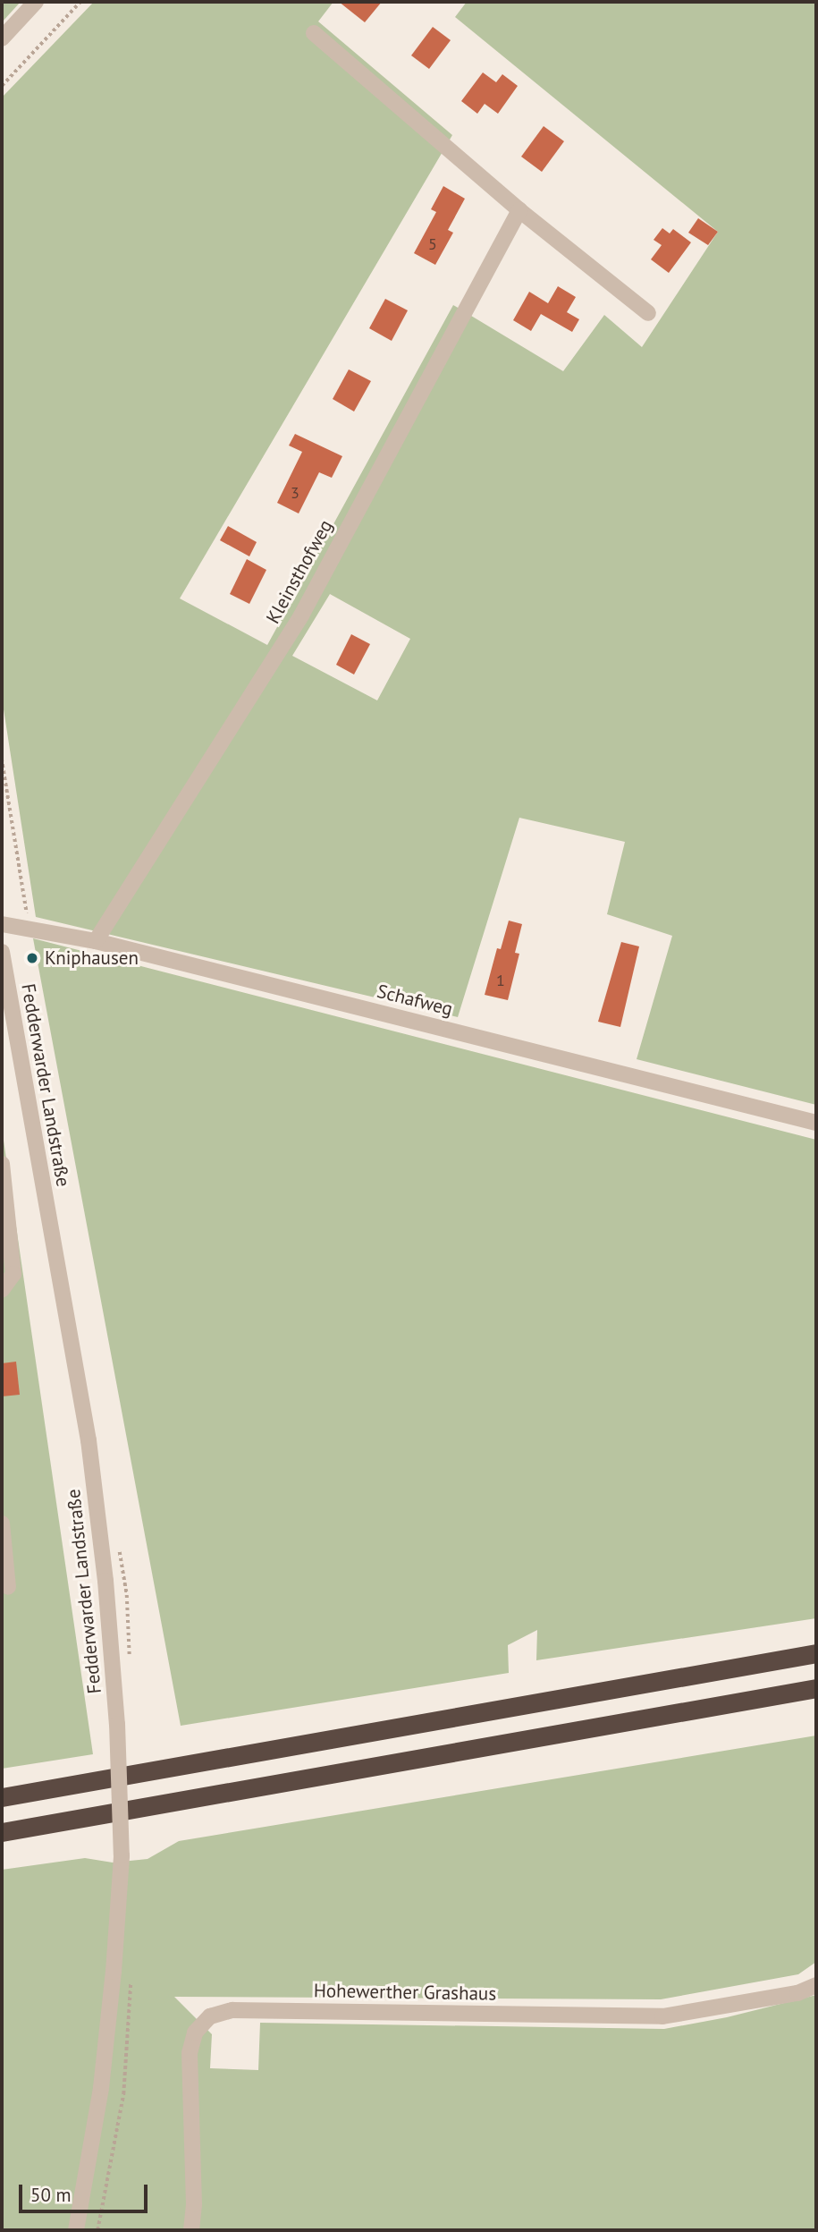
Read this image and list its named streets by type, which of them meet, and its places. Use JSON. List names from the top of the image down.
{
  "streets": {
    "street": [
      "Kleinsthofweg",
      "Schafweg",
      "Fedderwarder Landstraße",
      "Hohewerther Grashaus"
    ]
  },
  "crossings": [
    ["Kleinsthofweg", "Schafweg"]
  ],
  "places": ["Kniphausen"],
  "house_numbers": ["5", "3", "1"],
  "scale_bar": "50 m"
}
